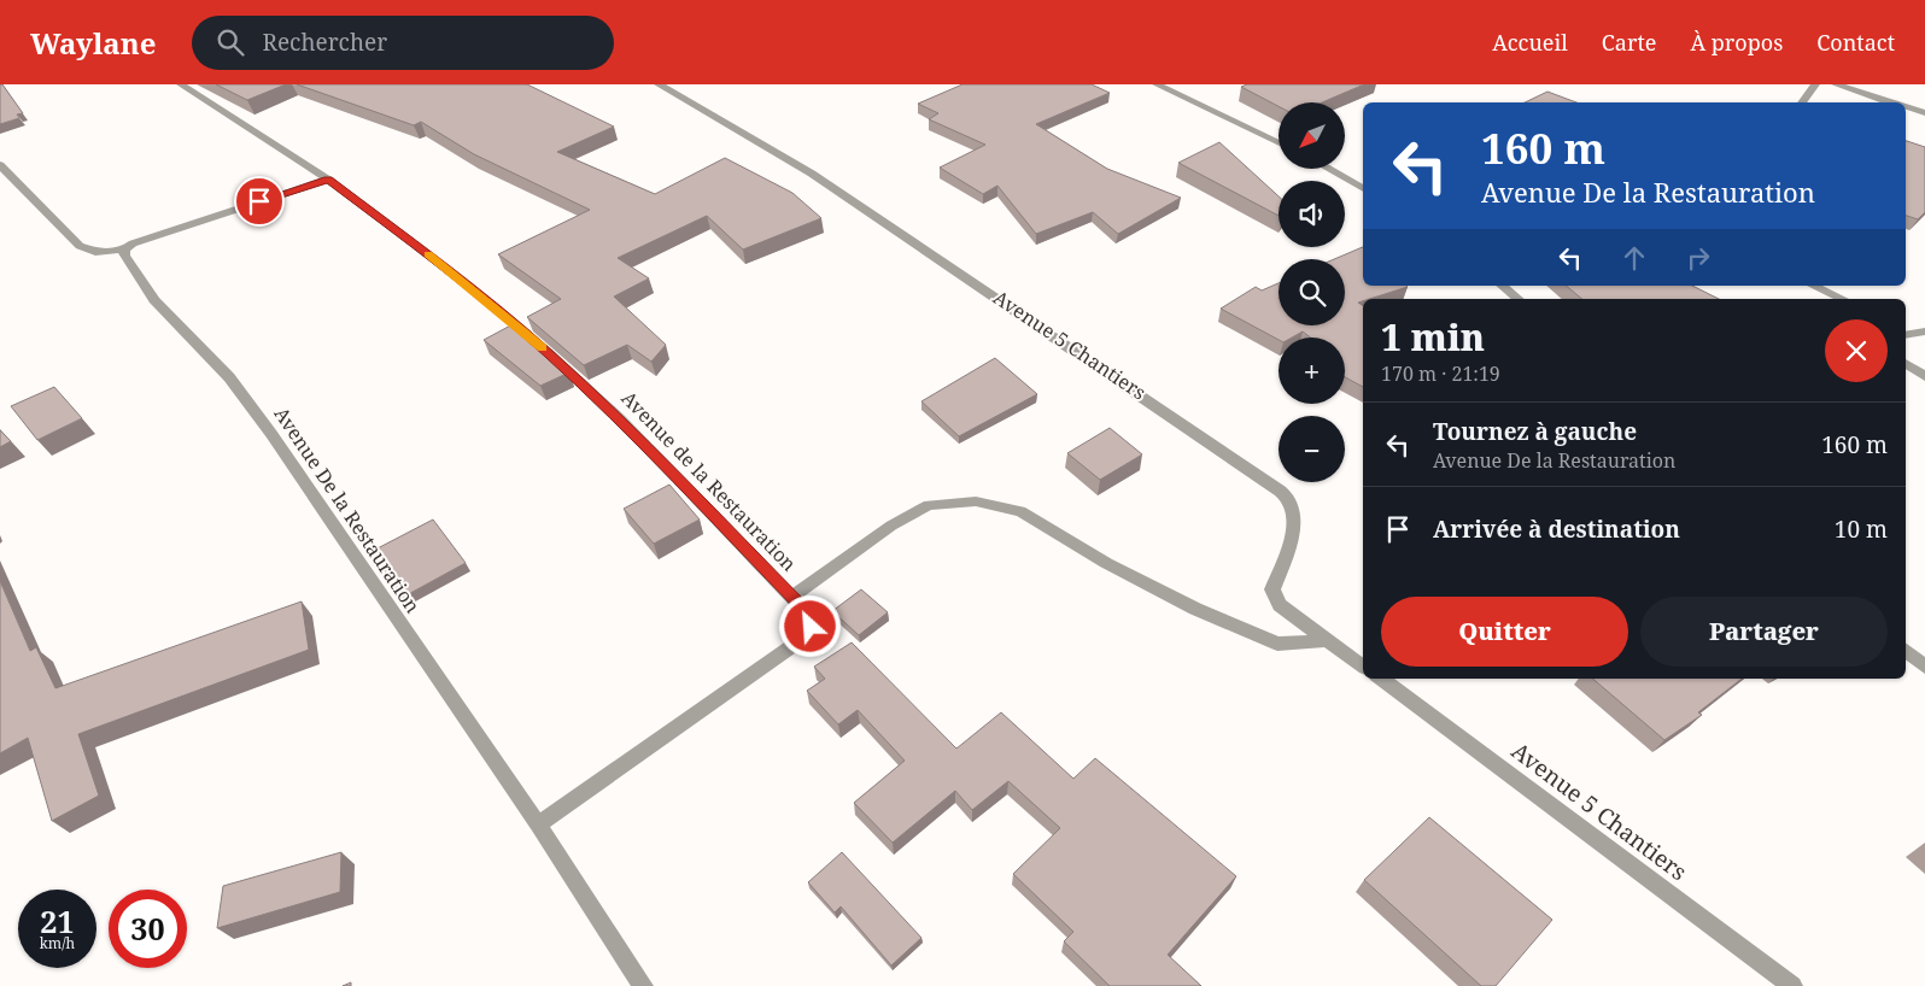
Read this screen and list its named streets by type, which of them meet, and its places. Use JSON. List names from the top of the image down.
{
  "streets": {
    "street": ["Avenue 5 Chantiers", "Avenue de la Restauration", "Avenue De la Restauration"]
  },
  "crossings": [
    ["Avenue de la Restauration", "Avenue De la Restauration"]
  ],
  "north": "bottom left",
  "page": {
    "header": "Waylane",
    "search": "Rechercher",
    "nav": [
      "Accueil",
      "Carte",
      "À propos",
      "Contact"
    ],
    "map_buttons": ["+", "−"],
    "turn": ["160 m", "Avenue De la Restauration"],
    "heading": ["1 min", "170 m · 21:19"],
    "list": [
      {
        "name": "Tournez à gauche",
        "note": "Avenue De la Restauration",
        "value": "160 m"
      },
      {
        "name": "Arrivée à destination",
        "value": "10 m"
      }
    ],
    "buttons": ["Quitter", "Partager"],
    "speed": "21 km/h",
    "limit": "30"
  }
}
